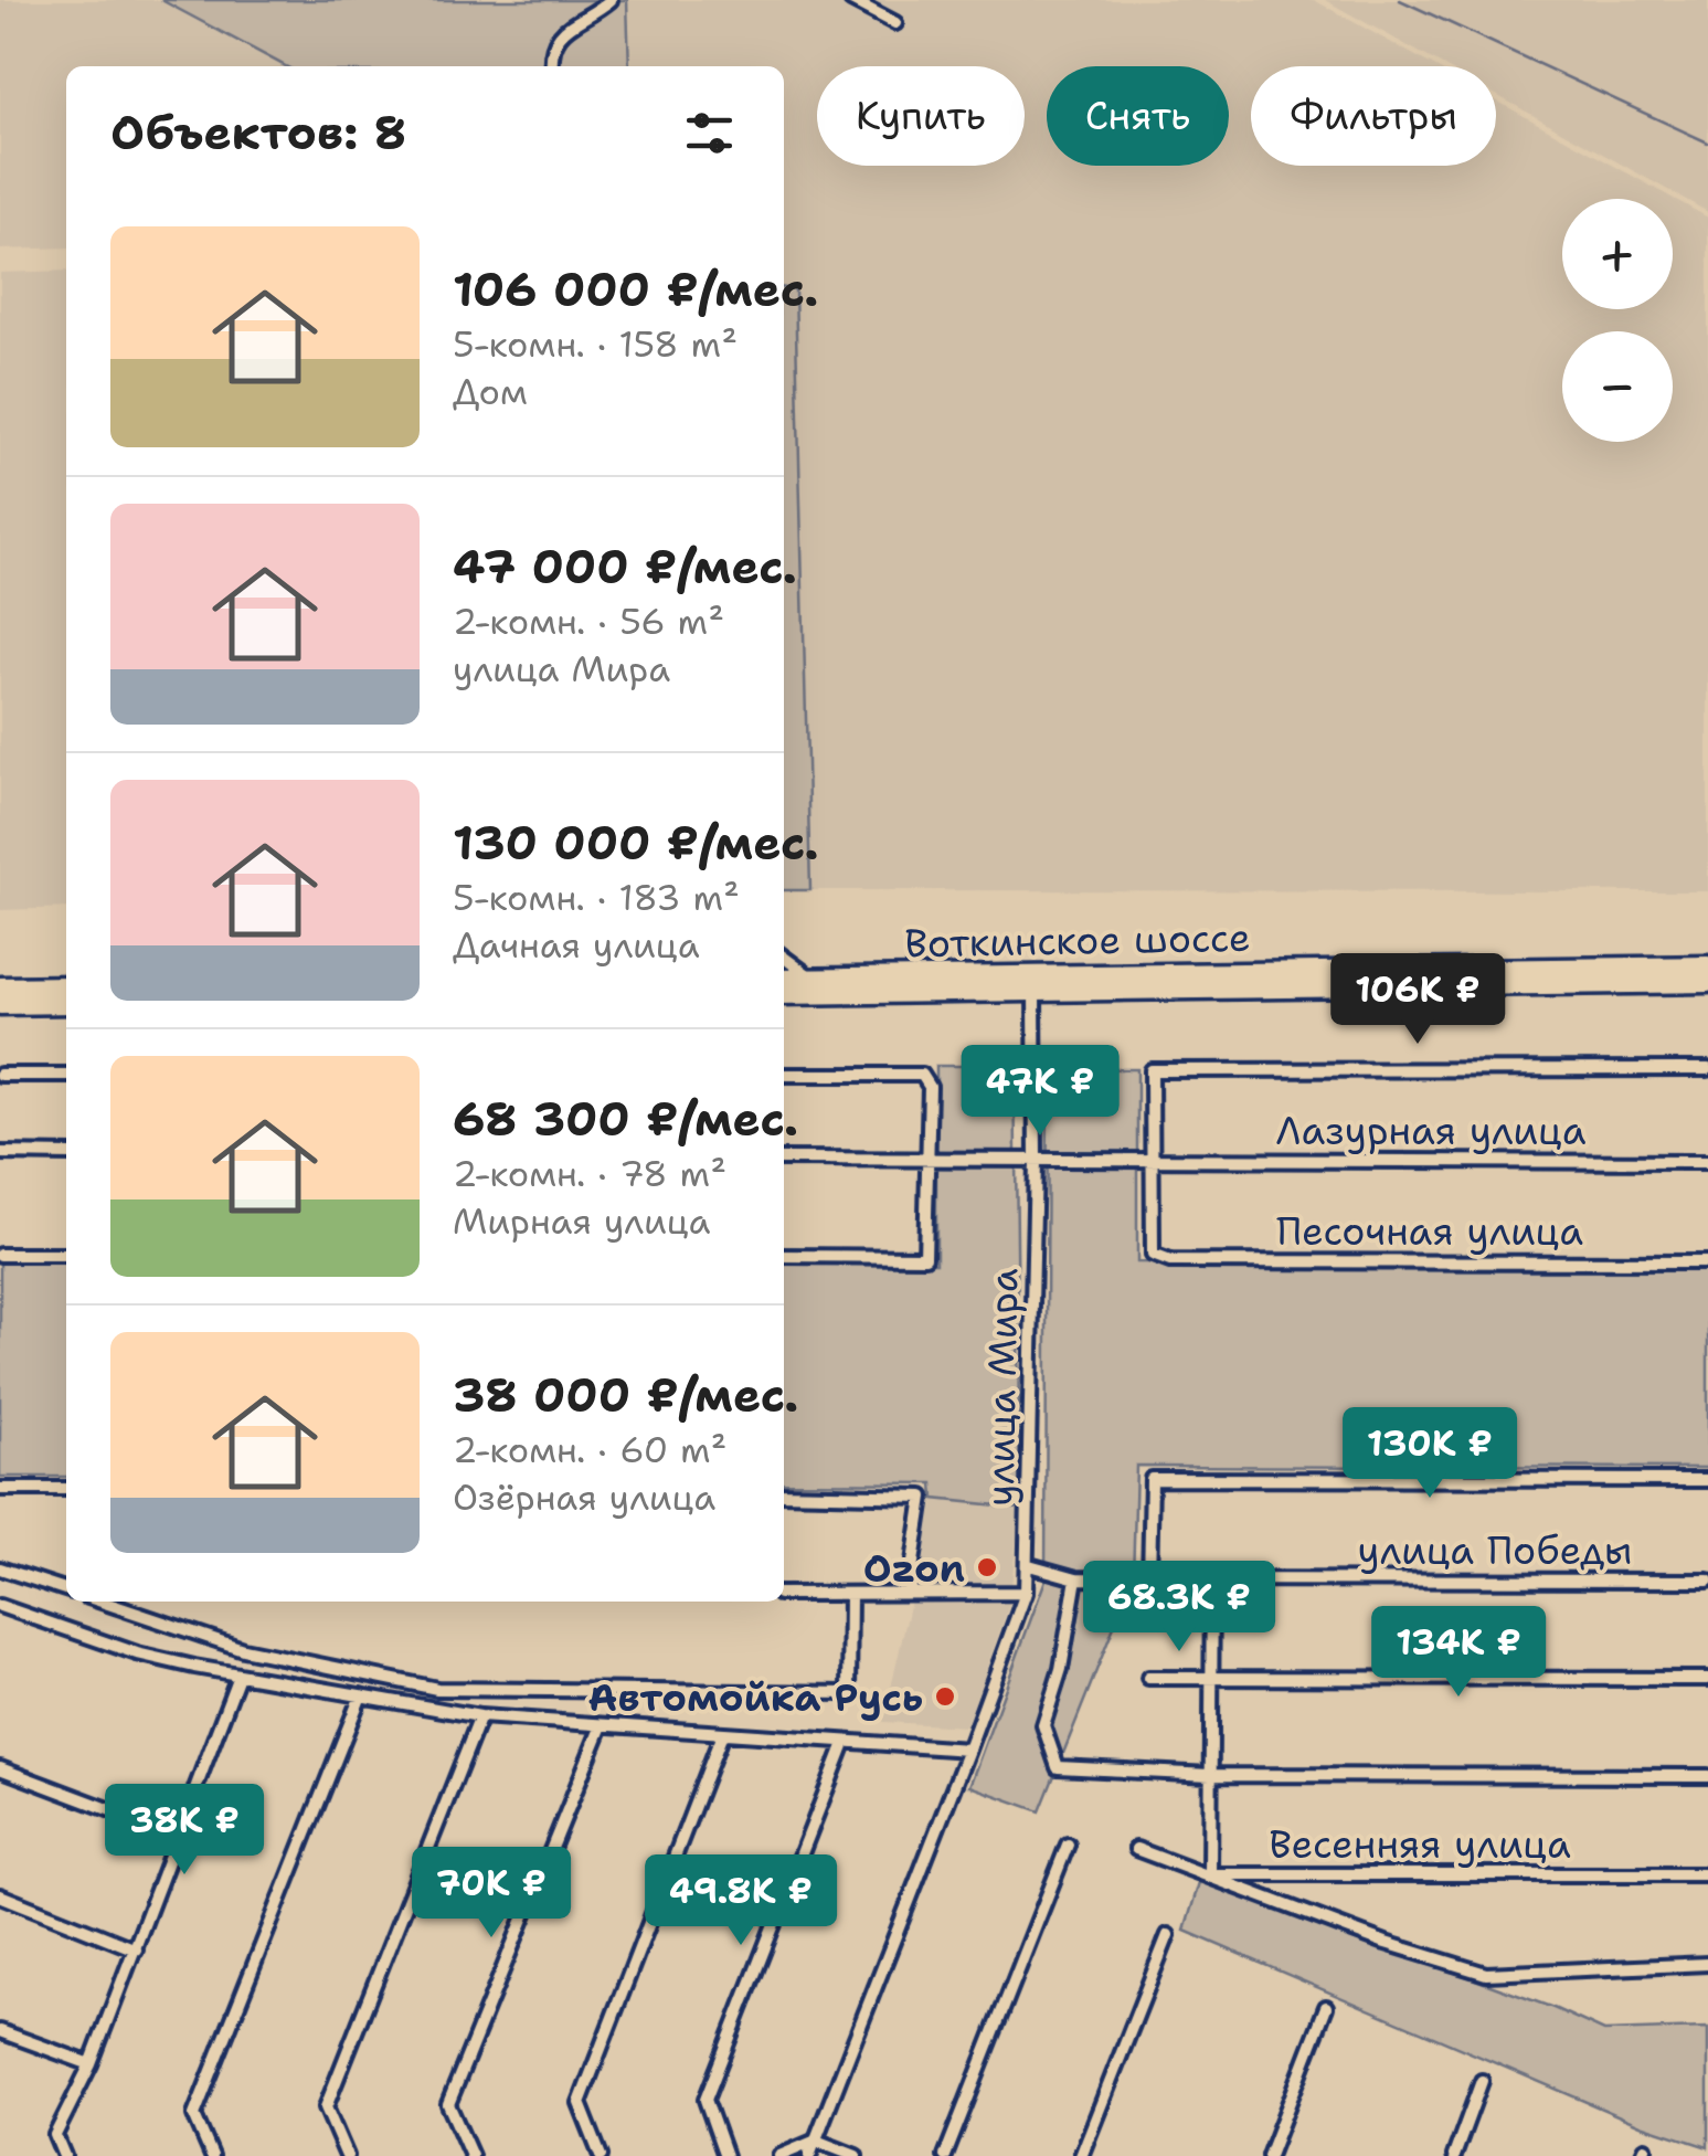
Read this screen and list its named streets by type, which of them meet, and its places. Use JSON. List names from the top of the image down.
{
  "streets": {
    "main road": ["Воткинское шоссе"],
    "street": [
      "Лазурная улица",
      "Песочная улица",
      "улица Мира",
      "улица Победы",
      "Весенняя улица"
    ]
  },
  "crossings": [
    ["Воткинское шоссе", "улица Мира"],
    ["Лазурная улица", "Песочная улица"],
    ["Лазурная улица", "улица Мира"],
    ["улица Мира", "улица Победы"]
  ],
  "places": ["Ozon", "Автомойка Русь"],
  "page": {
    "chip": ["Купить", "Снять", "Фильтры"],
    "heading": "Объектов: 8",
    "map_buttons": ["+", "−"],
    "list": [
      {
        "name": "106 000 ₽/мес.",
        "note": "5-комн. · 158 m² · Дом"
      },
      {
        "name": "47 000 ₽/мес.",
        "note": "2-комн. · 56 m² · улица Мира"
      },
      {
        "name": "130 000 ₽/мес.",
        "note": "5-комн. · 183 m² · Дачная улица"
      },
      {
        "name": "68 300 ₽/мес.",
        "note": "2-комн. · 78 m² · Мирная улица"
      },
      {
        "name": "38 000 ₽/мес.",
        "note": "2-комн. · 60 m² · Озёрная улица"
      }
    ],
    "price": [
      "106K ₽",
      "47K ₽",
      "130K ₽",
      "68.3K ₽",
      "134K ₽",
      "38K ₽",
      "70K ₽",
      "49.8K ₽"
    ]
  }
}
